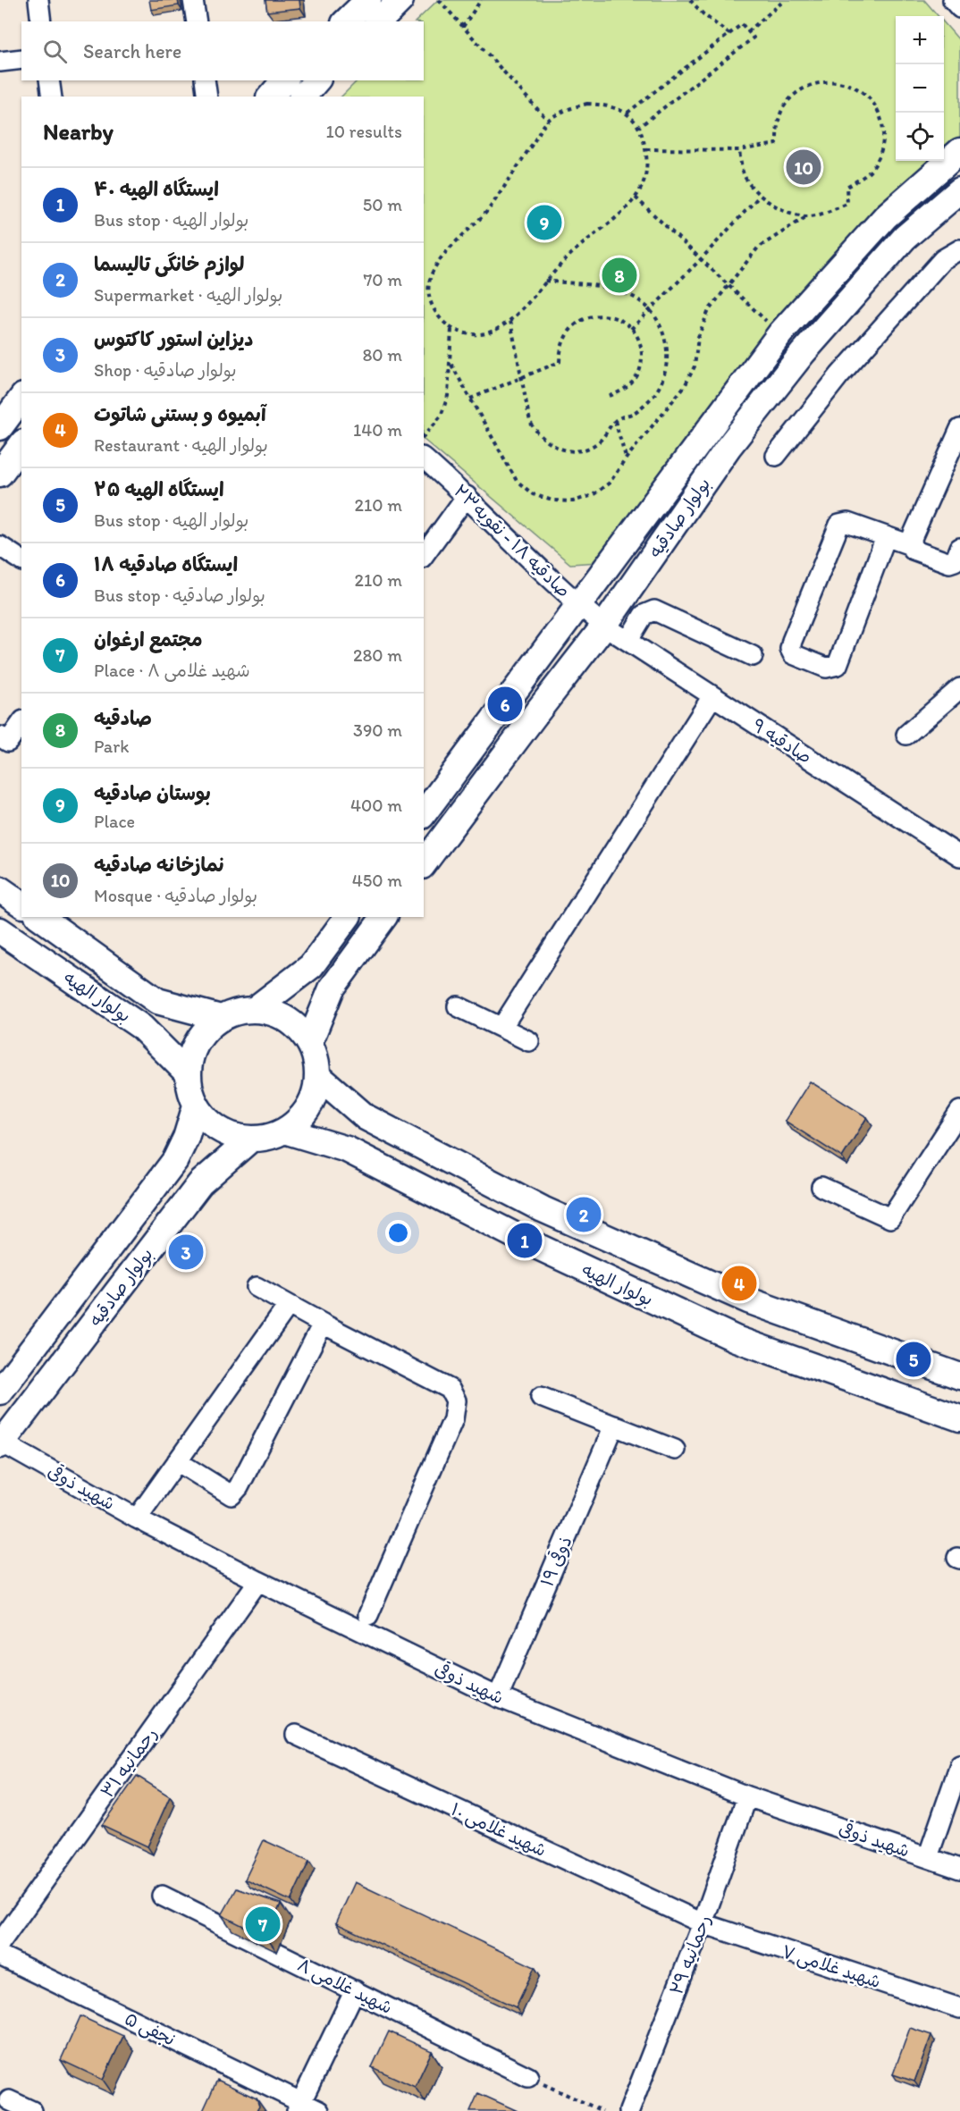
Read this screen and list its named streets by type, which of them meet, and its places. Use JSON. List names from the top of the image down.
{
  "streets": {
    "main road": ["بولوار صادقیه", "بولوار الهیه"],
    "street": [
      "صادقیه ۱۸ - نقویه۲۳",
      "صادقیه ۹",
      "شهید ذوقی",
      "ذوقی ۱۹",
      "رحمانیه ۳۱",
      "شهید غلامی ۱۰",
      "رحمانیه ۲۹",
      "شهید غلامی ۷",
      "شهید غلامی ۸",
      "نجفی ۵"
    ]
  },
  "crossings": [
    ["بولوار صادقیه", "صادقیه ۱۸ - نقویه۲۳"],
    ["بولوار صادقیه", "صادقیه ۹"],
    ["بولوار صادقیه", "بولوار الهیه"],
    ["بولوار صادقیه", "شهید ذوقی"],
    ["صادقیه ۱۸ - نقویه۲۳", "صادقیه ۹"],
    ["شهید ذوقی", "ذوقی ۱۹"],
    ["شهید ذوقی", "رحمانیه ۳۱"],
    ["شهید ذوقی", "رحمانیه ۲۹"],
    ["شهید غلامی ۱۰", "رحمانیه ۲۹"],
    ["شهید غلامی ۱۰", "شهید غلامی ۷"],
    ["رحمانیه ۲۹", "شهید غلامی ۷"]
  ],
  "page": {
    "map_buttons": ["+", "−"],
    "search": "Search here",
    "heading": ["Nearby", "10 results"],
    "pins": [
      "10",
      "9",
      "8",
      "6",
      "2",
      "1",
      "3",
      "4",
      "5",
      "7"
    ],
    "list": [
      {
        "mark": "1",
        "name": "ایستگاه الهیه ۴۰",
        "note": "Bus stop · بولوار الهیه",
        "value": "50 m"
      },
      {
        "mark": "2",
        "name": "لوازم خانگی تالیسما",
        "note": "Supermarket · بولوار الهیه",
        "value": "70 m"
      },
      {
        "mark": "3",
        "name": "دیزاین استور کاکتوس",
        "note": "Shop · بولوار صادقیه",
        "value": "80 m"
      },
      {
        "mark": "4",
        "name": "آبمیوه و بستنی شاتوت",
        "note": "Restaurant · بولوار الهیه",
        "value": "140 m"
      },
      {
        "mark": "5",
        "name": "ایستگاه الهیه ۲۵",
        "note": "Bus stop · بولوار الهیه",
        "value": "210 m"
      },
      {
        "mark": "6",
        "name": "ایستگاه صادقیه ۱۸",
        "note": "Bus stop · بولوار صادقیه",
        "value": "210 m"
      },
      {
        "mark": "7",
        "name": "مجتمع ارغوان",
        "note": "Place · شهید غلامی ۸",
        "value": "280 m"
      },
      {
        "mark": "8",
        "name": "صادقیه",
        "note": "Park",
        "value": "390 m"
      },
      {
        "mark": "9",
        "name": "بوستان صادقیه",
        "note": "Place",
        "value": "400 m"
      },
      {
        "mark": "10",
        "name": "نمازخانه صادقیه",
        "note": "Mosque · بولوار صادقیه",
        "value": "450 m"
      }
    ]
  }
}
